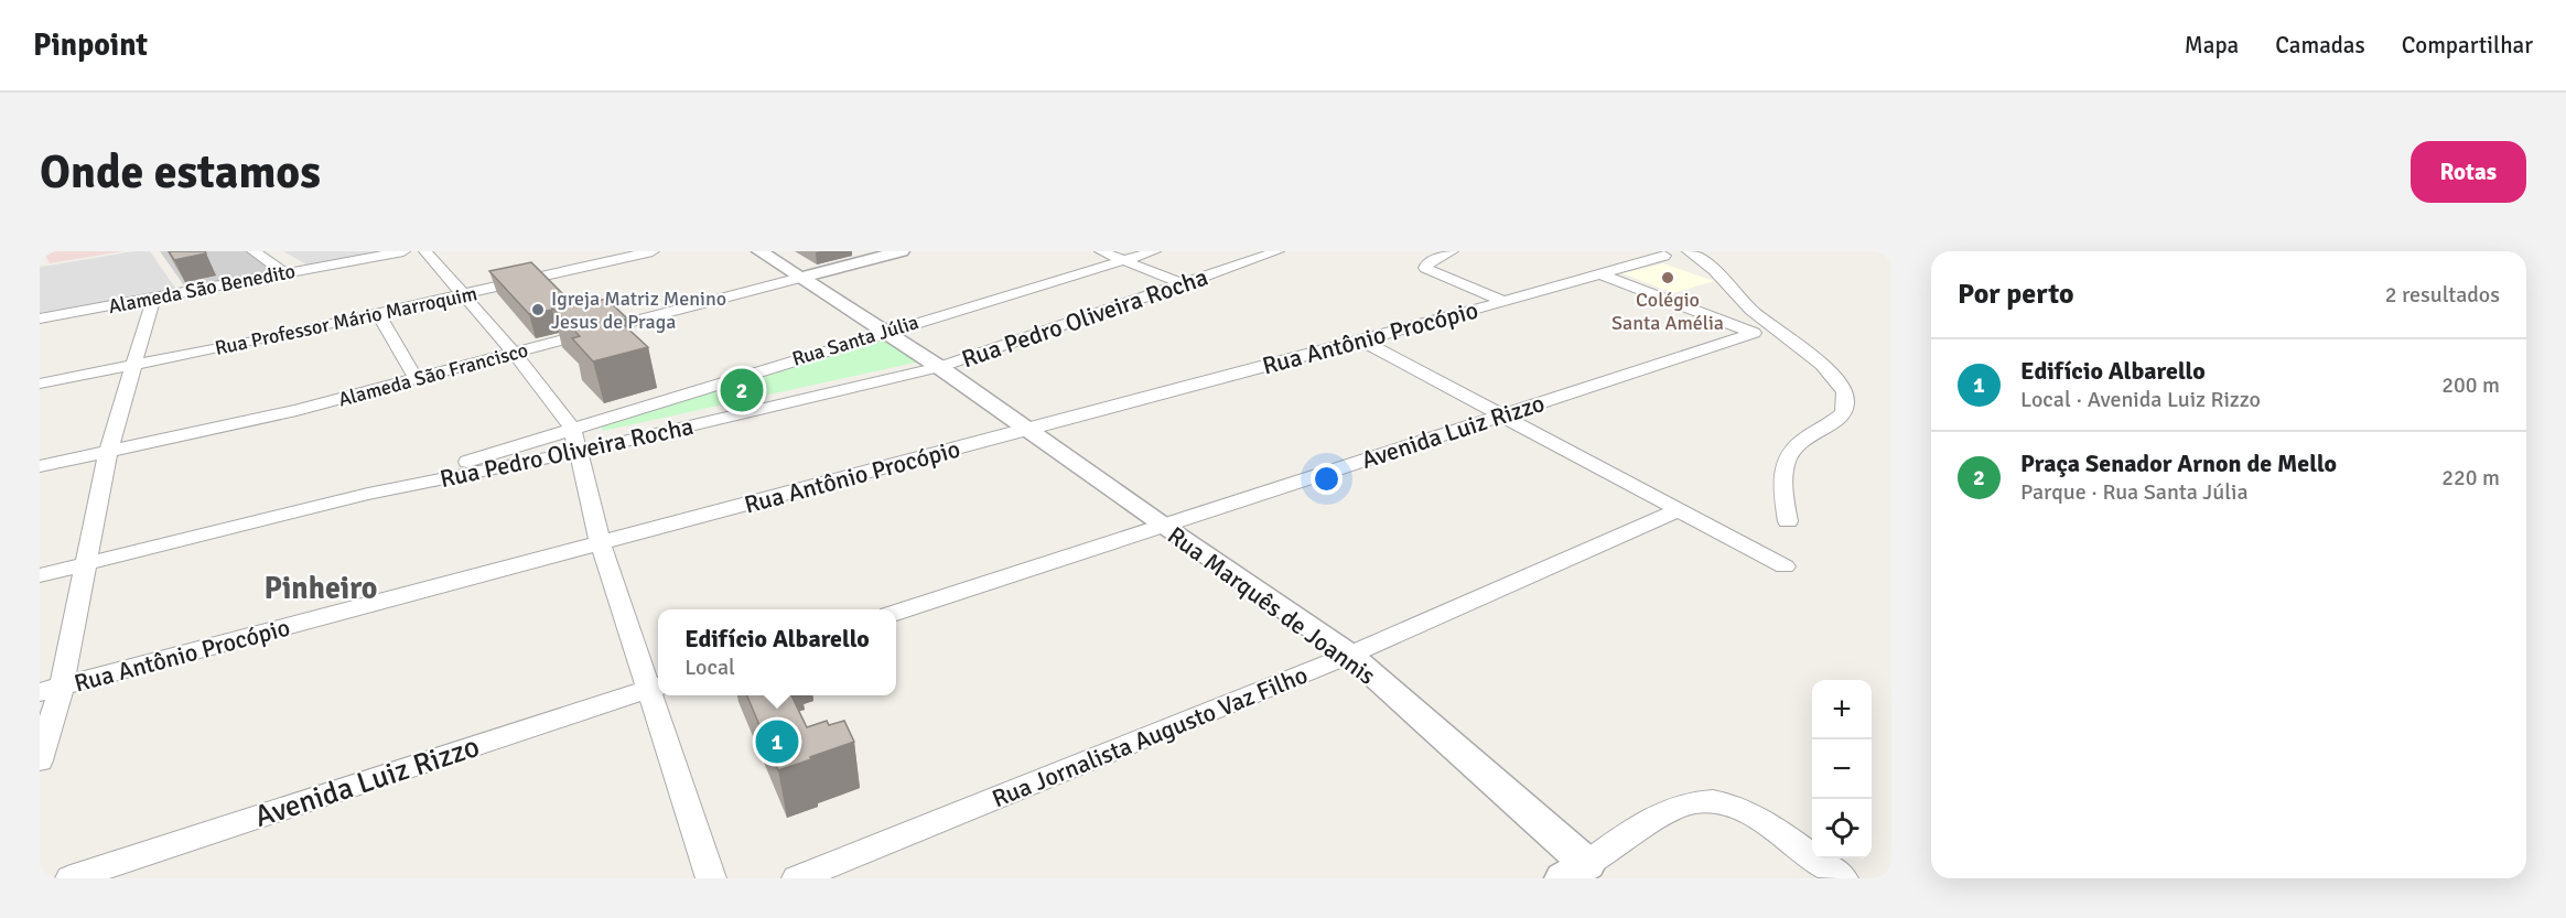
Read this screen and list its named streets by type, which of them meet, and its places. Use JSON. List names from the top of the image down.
{
  "streets": {
    "street": [
      "Alameda São Benedito",
      "Rua Pedro Oliveira Rocha",
      "Rua Professor Mário Marroquim",
      "Rua Antônio Procópio",
      "Rua Santa Júlia",
      "Alameda São Francisco",
      "Avenida Luiz Rizzo",
      "Rua Marquês de Joannis",
      "Rua Jornalista Augusto Vaz Filho"
    ]
  },
  "crossings": [
    ["Rua Pedro Oliveira Rocha", "Rua Santa Júlia"],
    ["Rua Pedro Oliveira Rocha", "Rua Marquês de Joannis"],
    ["Rua Antônio Procópio", "Avenida Luiz Rizzo"],
    ["Rua Antônio Procópio", "Rua Marquês de Joannis"],
    ["Rua Santa Júlia", "Rua Marquês de Joannis"],
    ["Alameda São Francisco", "Rua Marquês de Joannis"],
    ["Avenida Luiz Rizzo", "Rua Marquês de Joannis"],
    ["Rua Marquês de Joannis", "Rua Jornalista Augusto Vaz Filho"]
  ],
  "districts": ["Pinheiro"],
  "places": ["Colégio Santa Amélia", "Igreja Matriz Menino Jesus de Praga"],
  "page": {
    "header": "Pinpoint",
    "nav": ["Mapa", "Camadas", "Compartilhar"],
    "buttons": "Rotas",
    "title": "Onde estamos",
    "heading": ["Por perto", "2 resultados"],
    "list": [
      {
        "mark": "1",
        "name": "Edifício Albarello",
        "note": "Local · Avenida Luiz Rizzo",
        "value": "200 m"
      },
      {
        "mark": "2",
        "name": "Praça Senador Arnon de Mello",
        "note": "Parque · Rua Santa Júlia",
        "value": "220 m"
      }
    ],
    "pins": ["2", "1"],
    "popup": ["Edifício Albarello", "Local"],
    "map_buttons": ["+", "−"]
  }
}
